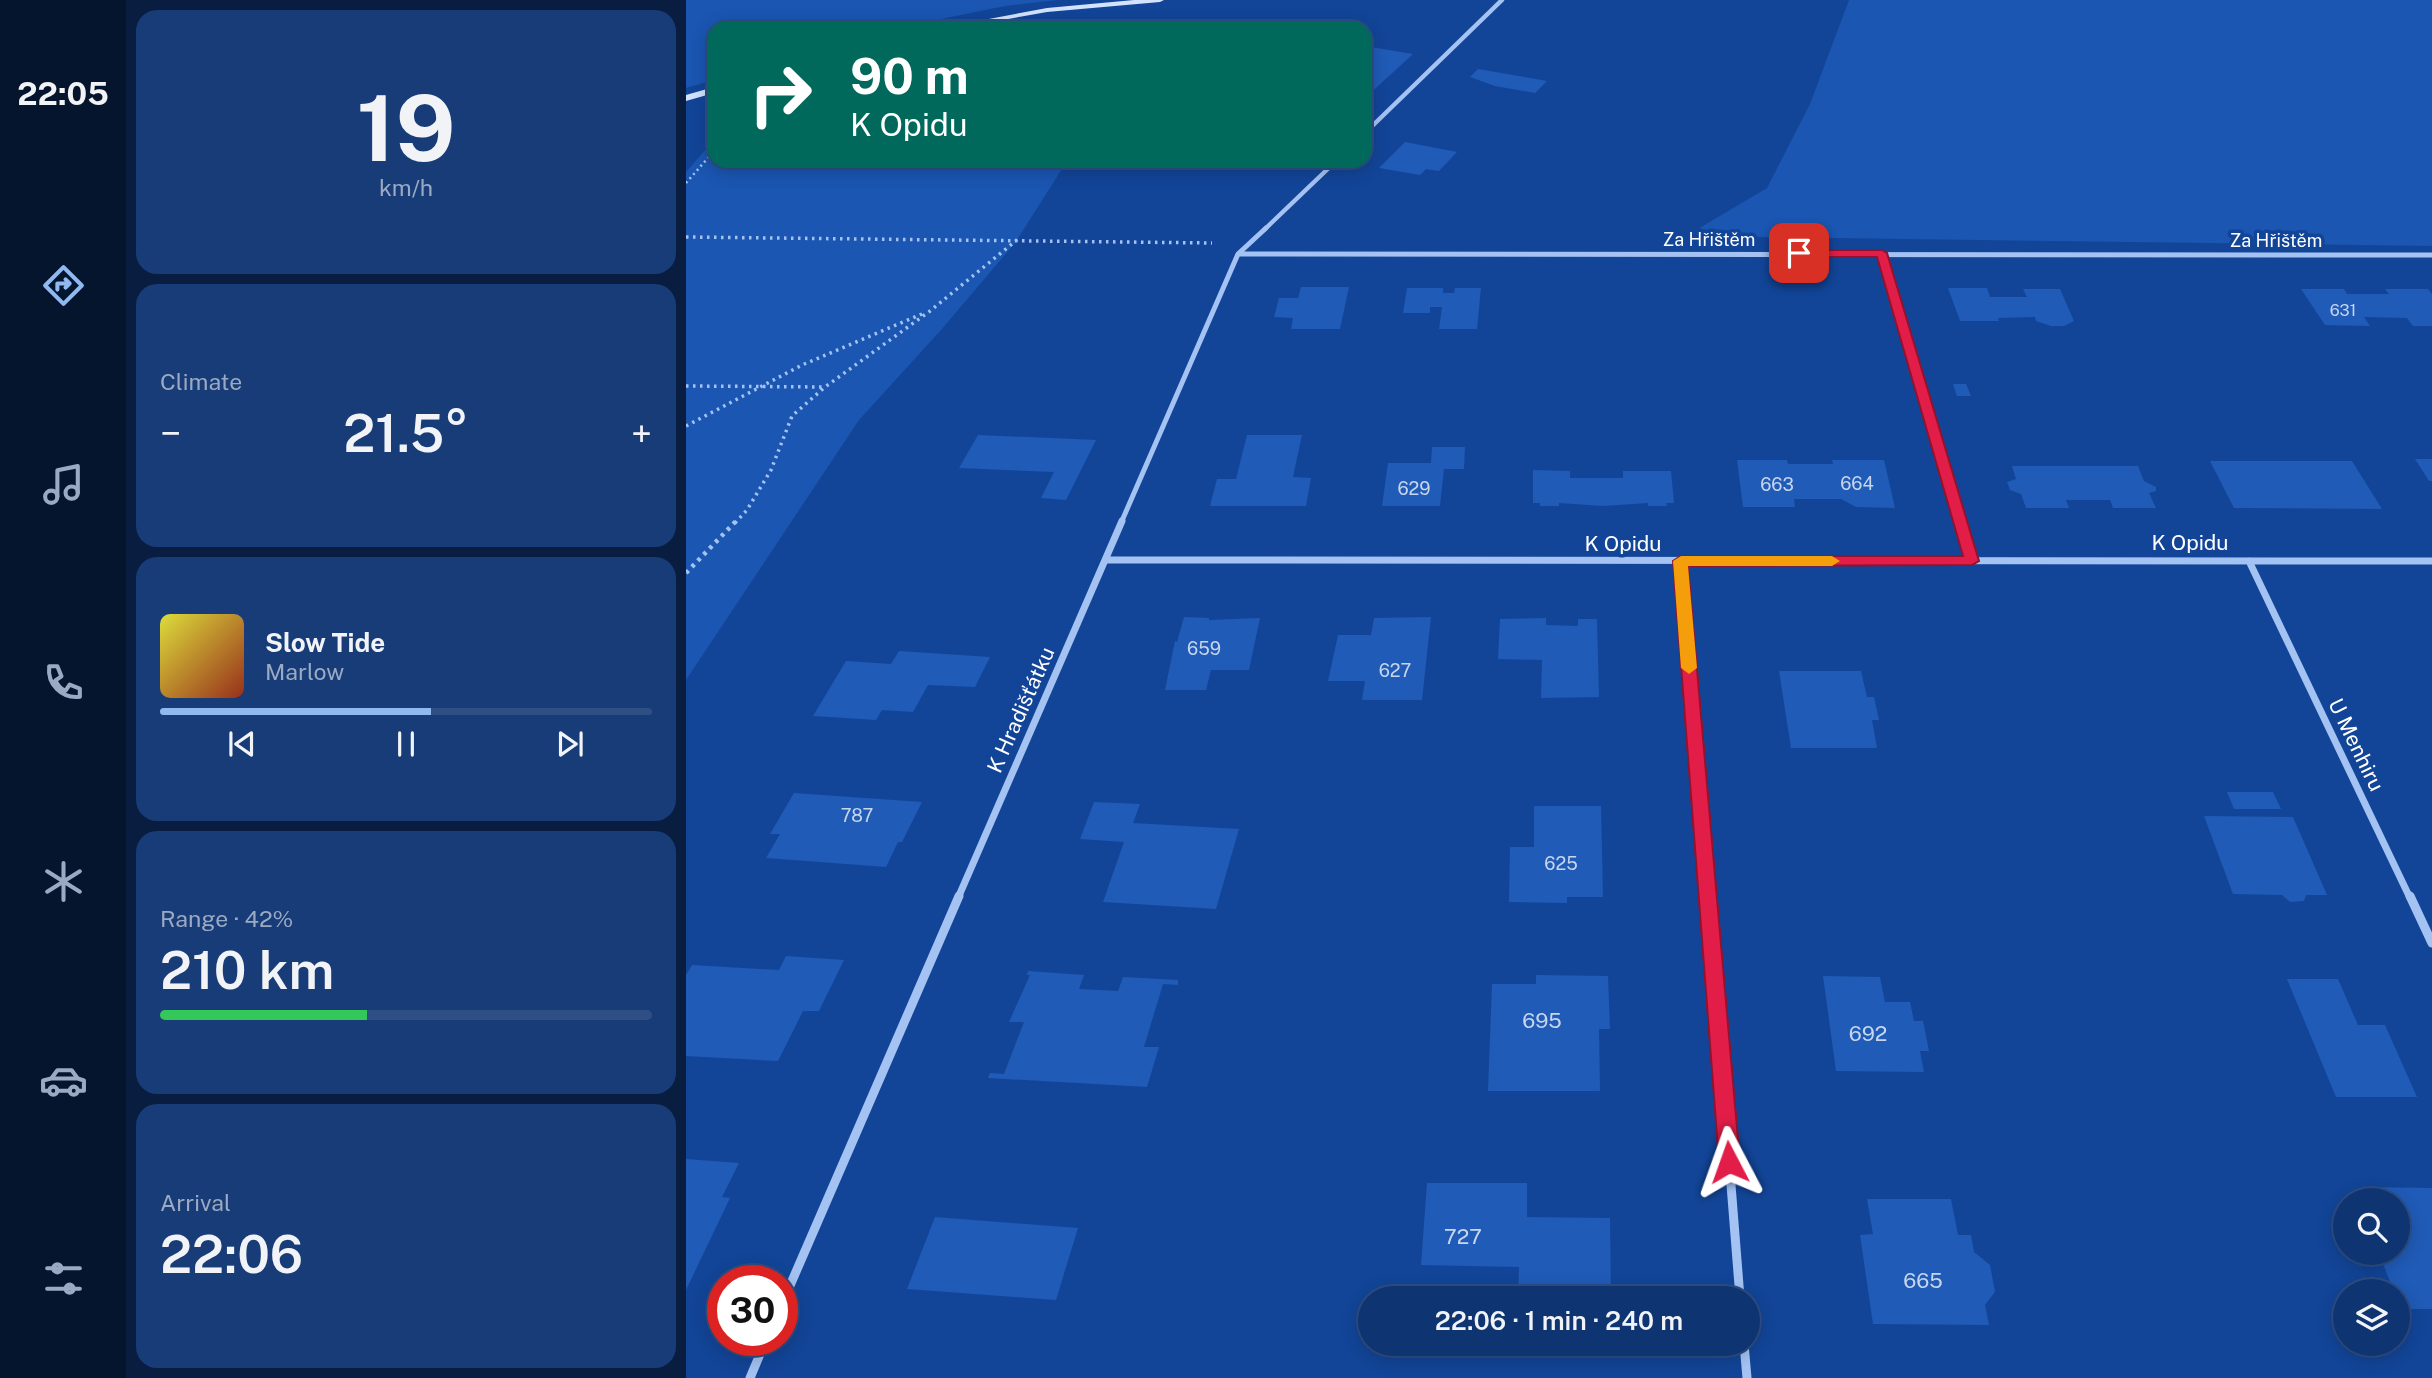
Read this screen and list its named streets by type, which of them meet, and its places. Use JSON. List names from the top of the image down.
{
  "streets": {
    "street": [
      "Za Hřištěm",
      "K Opidu",
      "K Hradišťátku",
      "U Menhiru"
    ]
  },
  "crossings": [
    ["Za Hřištěm", "K Hradišťátku"],
    ["K Opidu", "K Hradišťátku"],
    ["K Opidu", "U Menhiru"]
  ],
  "house_numbers": [
    "631",
    "664",
    "663",
    "629",
    "659",
    "627",
    "787",
    "625",
    "695",
    "692",
    "727",
    "665"
  ],
  "page": {
    "tabs": "22:05",
    "tile": [
      ["19", "km/h"],
      "Climate",
      ["Range · 42%", "210 km"],
      ["Arrival", "22:06"]
    ],
    "turn": ["90 m", "K Opidu"],
    "heat": ["−", "21.5°", "+"],
    "song": ["Slow Tide", "Marlow"],
    "limit": "30",
    "trip": "22:06 · 1 min · 240 m"
  }
}
